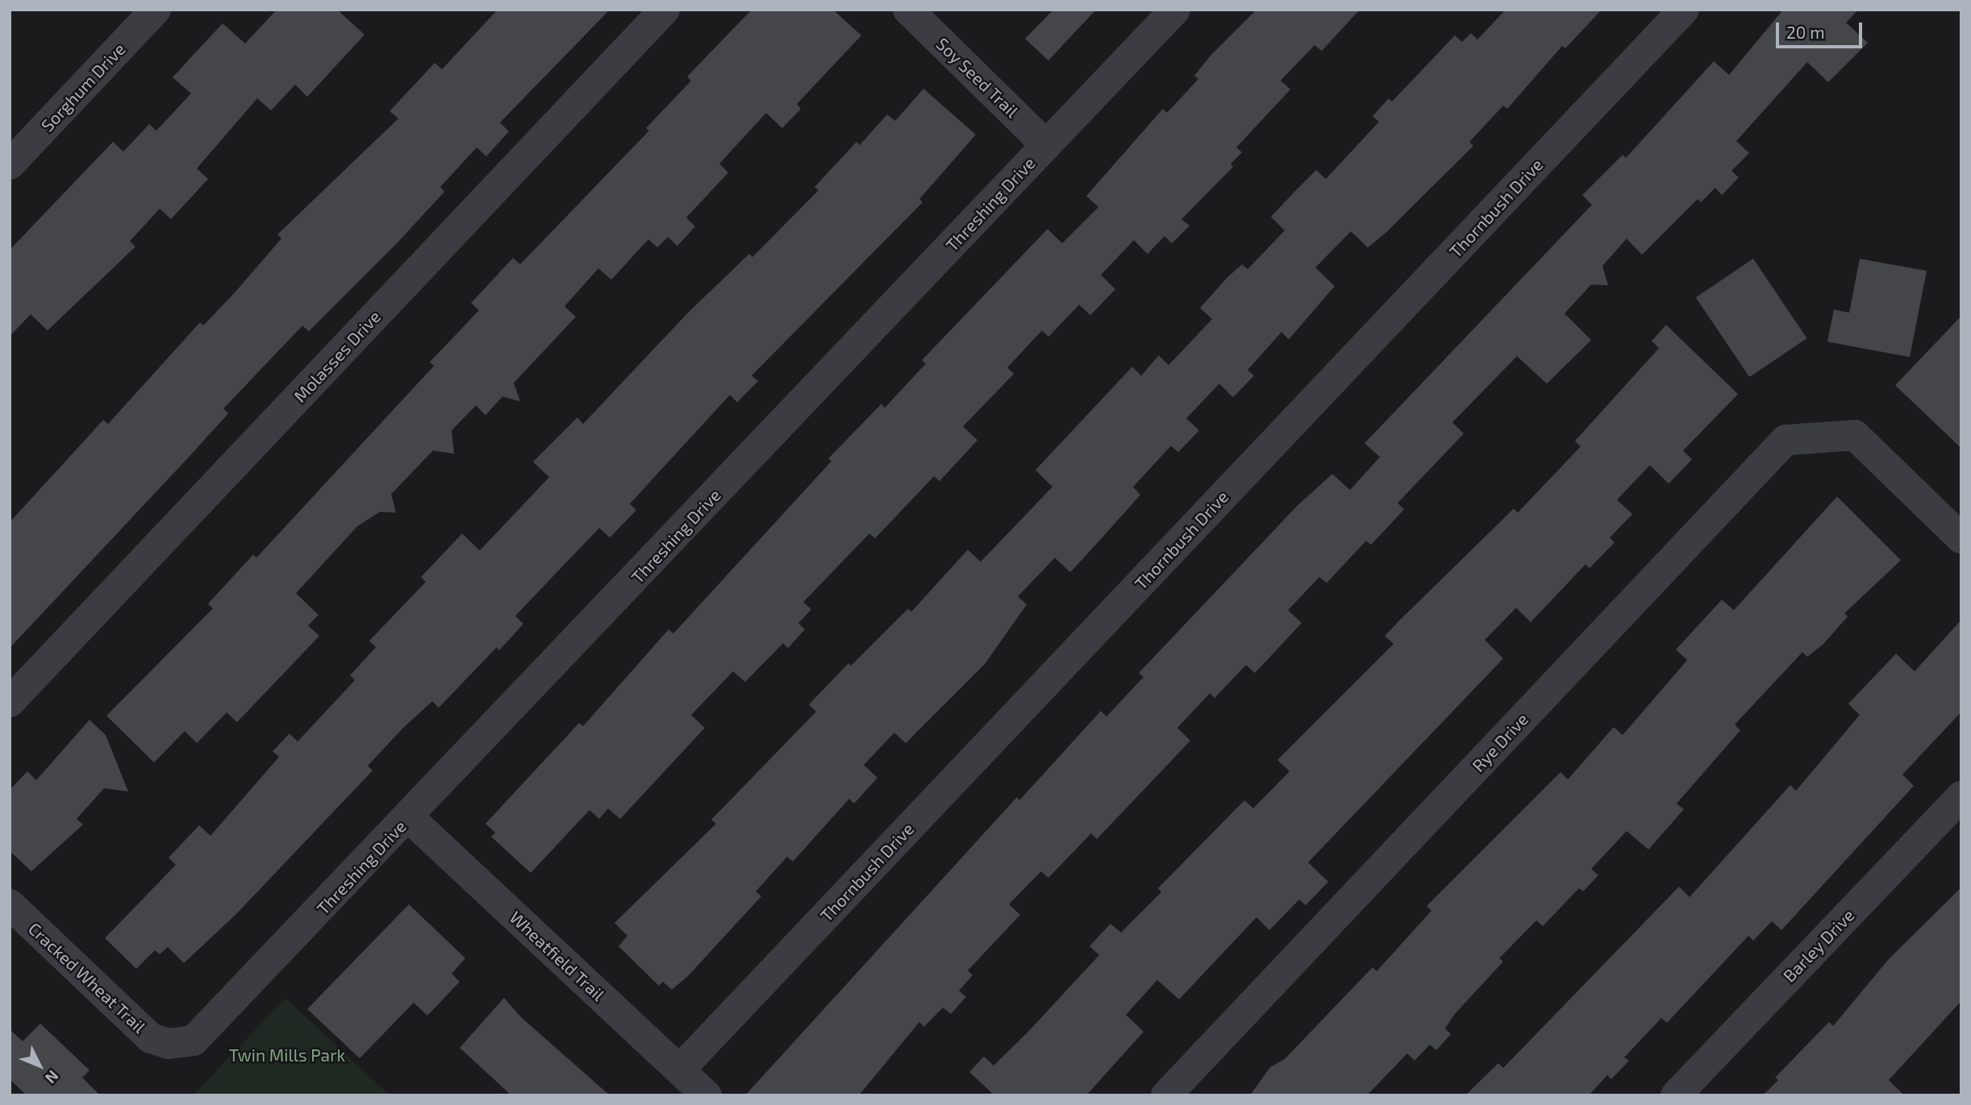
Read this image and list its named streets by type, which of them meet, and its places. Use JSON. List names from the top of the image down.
{
  "streets": {
    "street": [
      "Soy Seed Trail",
      "Sorghum Drive",
      "Threshing Drive",
      "Thornbush Drive",
      "Molasses Drive",
      "Rye Drive",
      "Barley Drive",
      "Wheatfield Trail",
      "Cracked Wheat Trail"
    ]
  },
  "crossings": [
    ["Soy Seed Trail", "Threshing Drive"],
    ["Threshing Drive", "Wheatfield Trail"],
    ["Threshing Drive", "Cracked Wheat Trail"],
    ["Thornbush Drive", "Wheatfield Trail"]
  ],
  "parks": ["Twin Mills Park"],
  "scale_bar": "20 m",
  "north": "bottom right"
}
